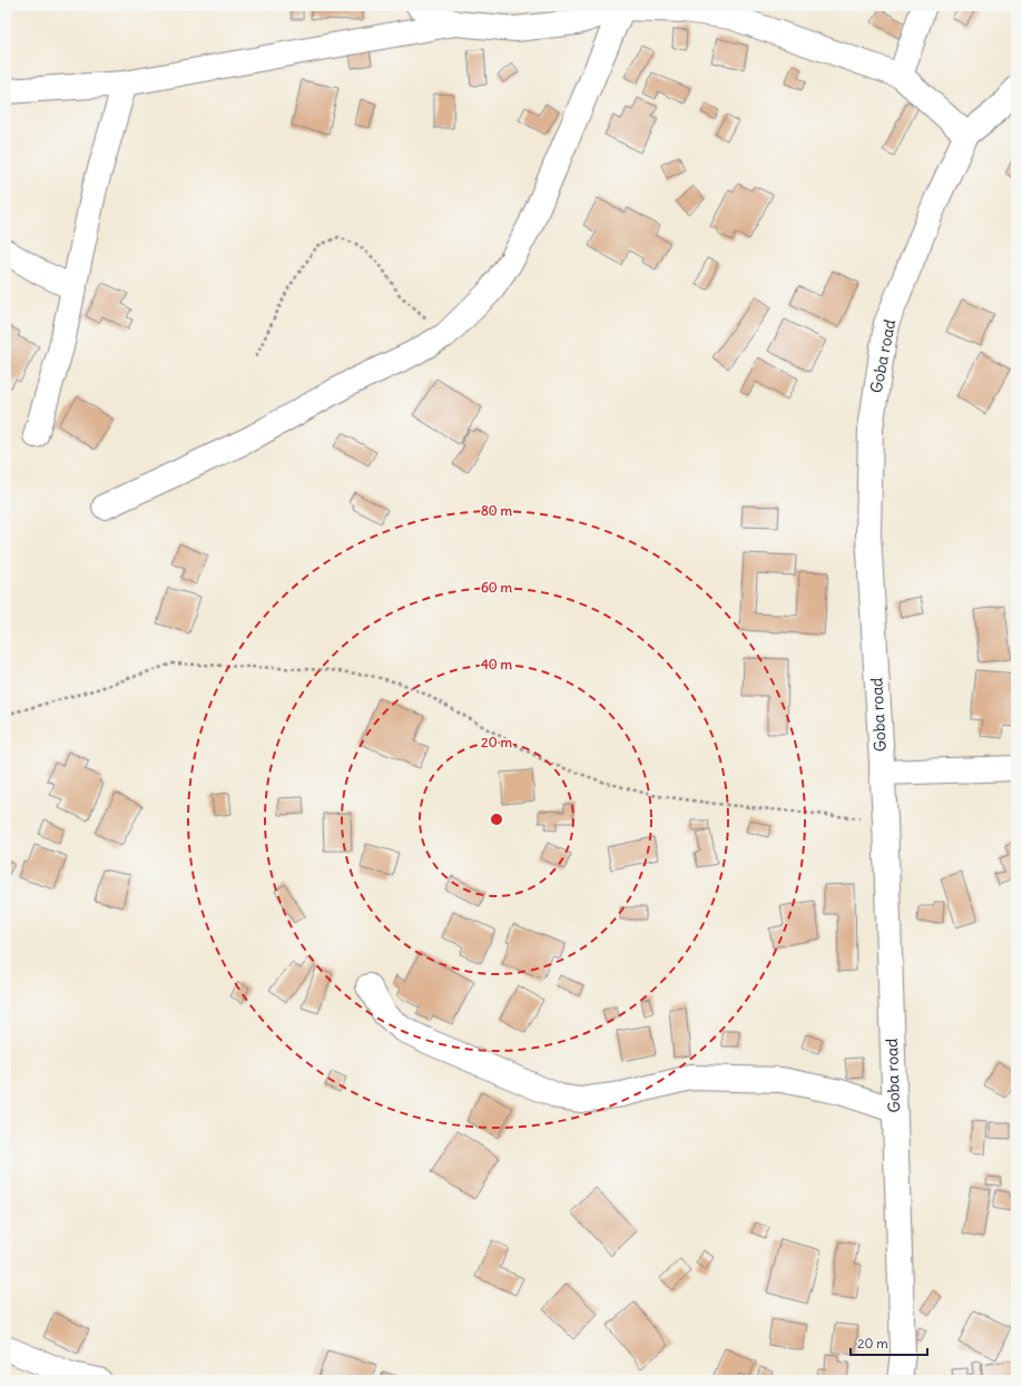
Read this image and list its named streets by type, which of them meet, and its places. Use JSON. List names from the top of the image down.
{
  "streets": {
    "street": ["Goba road"]
  },
  "scale_bar": "20 m",
  "rings": [
    "80 m",
    "60 m",
    "40 m",
    "20 m"
  ]
}
